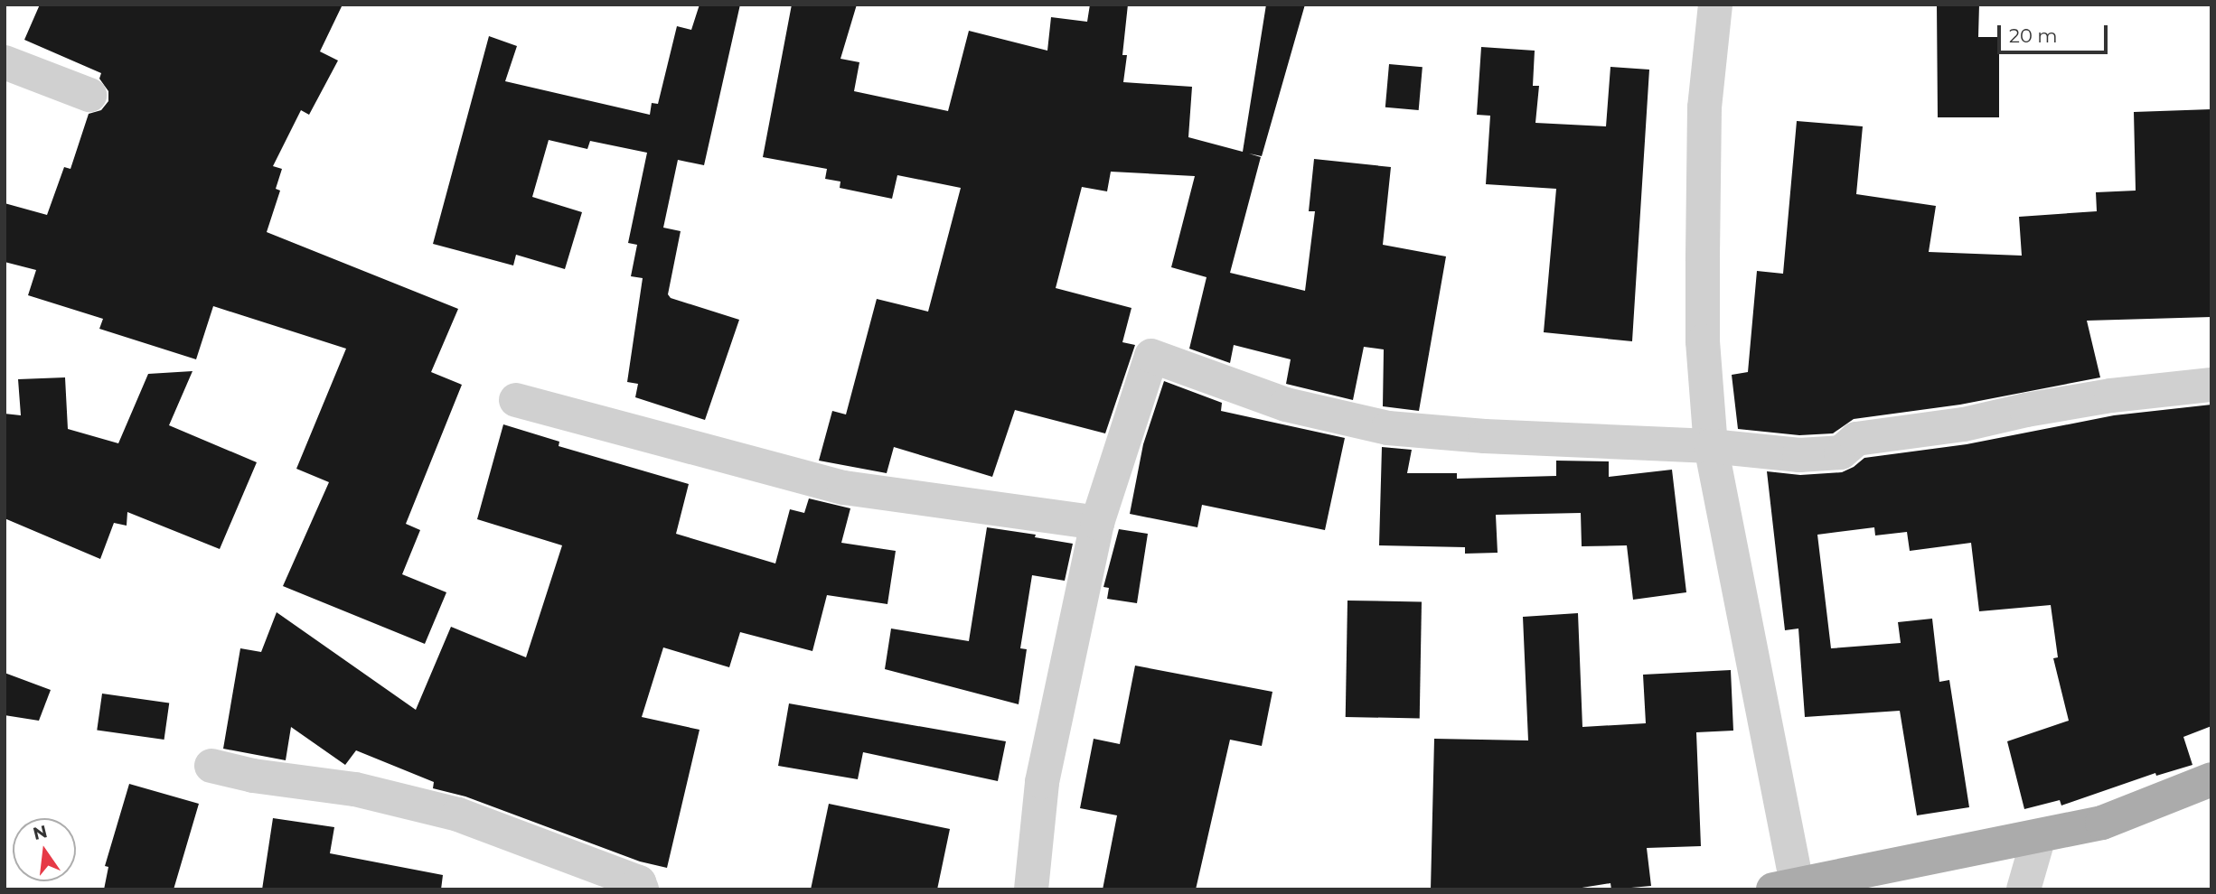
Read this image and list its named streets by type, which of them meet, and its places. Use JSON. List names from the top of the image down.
{
  "scale_bar": "20 m",
  "north": "top"
}
